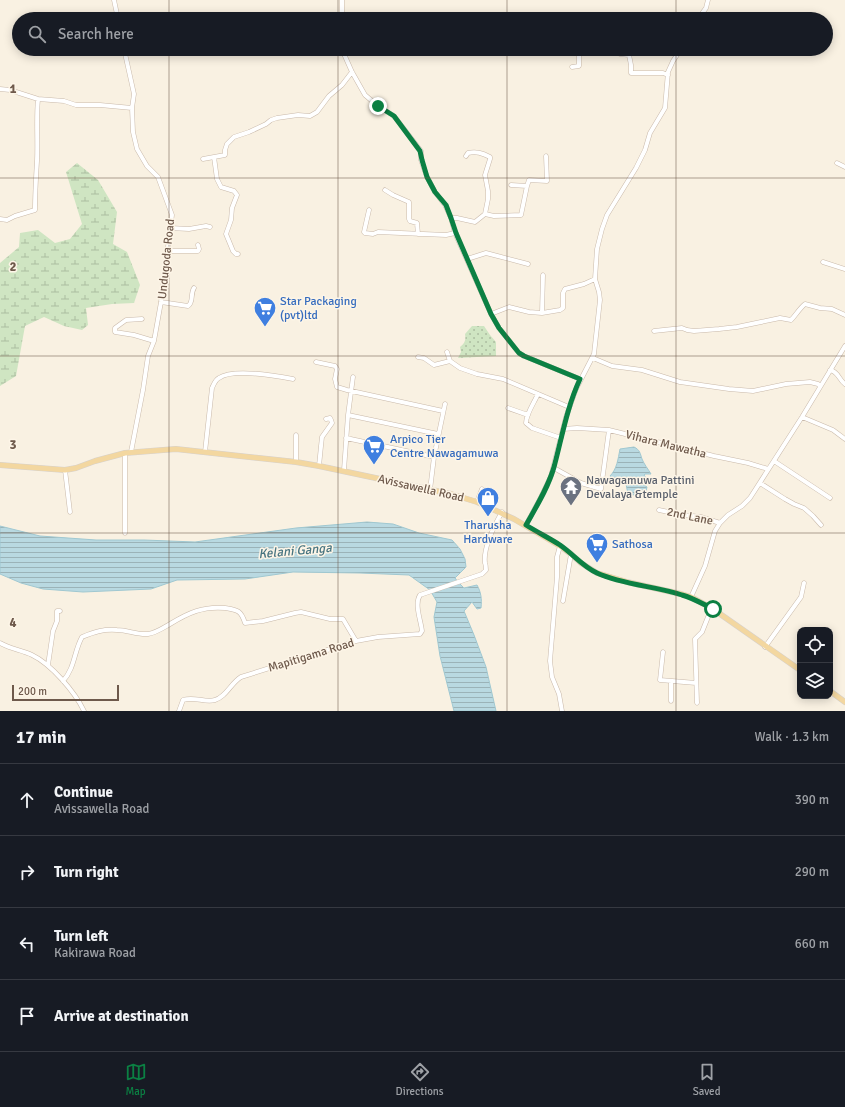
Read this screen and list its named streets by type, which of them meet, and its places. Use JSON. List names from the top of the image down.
{
  "streets": {
    "main road": ["Avissawella Road"],
    "street": [
      "Undugoda Road",
      "Vihara Mawatha",
      "2nd Lane",
      "Mapitigama Road"
    ]
  },
  "crossings": [
    ["Undugoda Road", "Avissawella Road"],
    ["Avissawella Road", "Mapitigama Road"]
  ],
  "water": ["Kelani Ganga"],
  "places": {
    "supermarket": ["Star Packaging (pvt)ltd", "Arpico Tier Centre Nawagamuwa", "Sathosa"],
    "temple": ["Nawagamuwa Pattini Devalaya &temple"],
    "shop": ["Tharusha Hardware"]
  },
  "scale_bar": "200 m",
  "page": {
    "search": "Search here",
    "scale": "200 m",
    "heading": ["17 min", "Walk · 1.3 km"],
    "list": [
      ["Continue", "Avissawella Road", "390 m"],
      ["Turn right", "290 m"],
      ["Turn left", "Kakirawa Road", "660 m"],
      "Arrive at destination"
    ],
    "nav": ["Map", "Directions", "Saved"]
  },
  "grid": {
    "rows": [
      "1",
      "2",
      "3",
      "4"
    ]
  }
}
